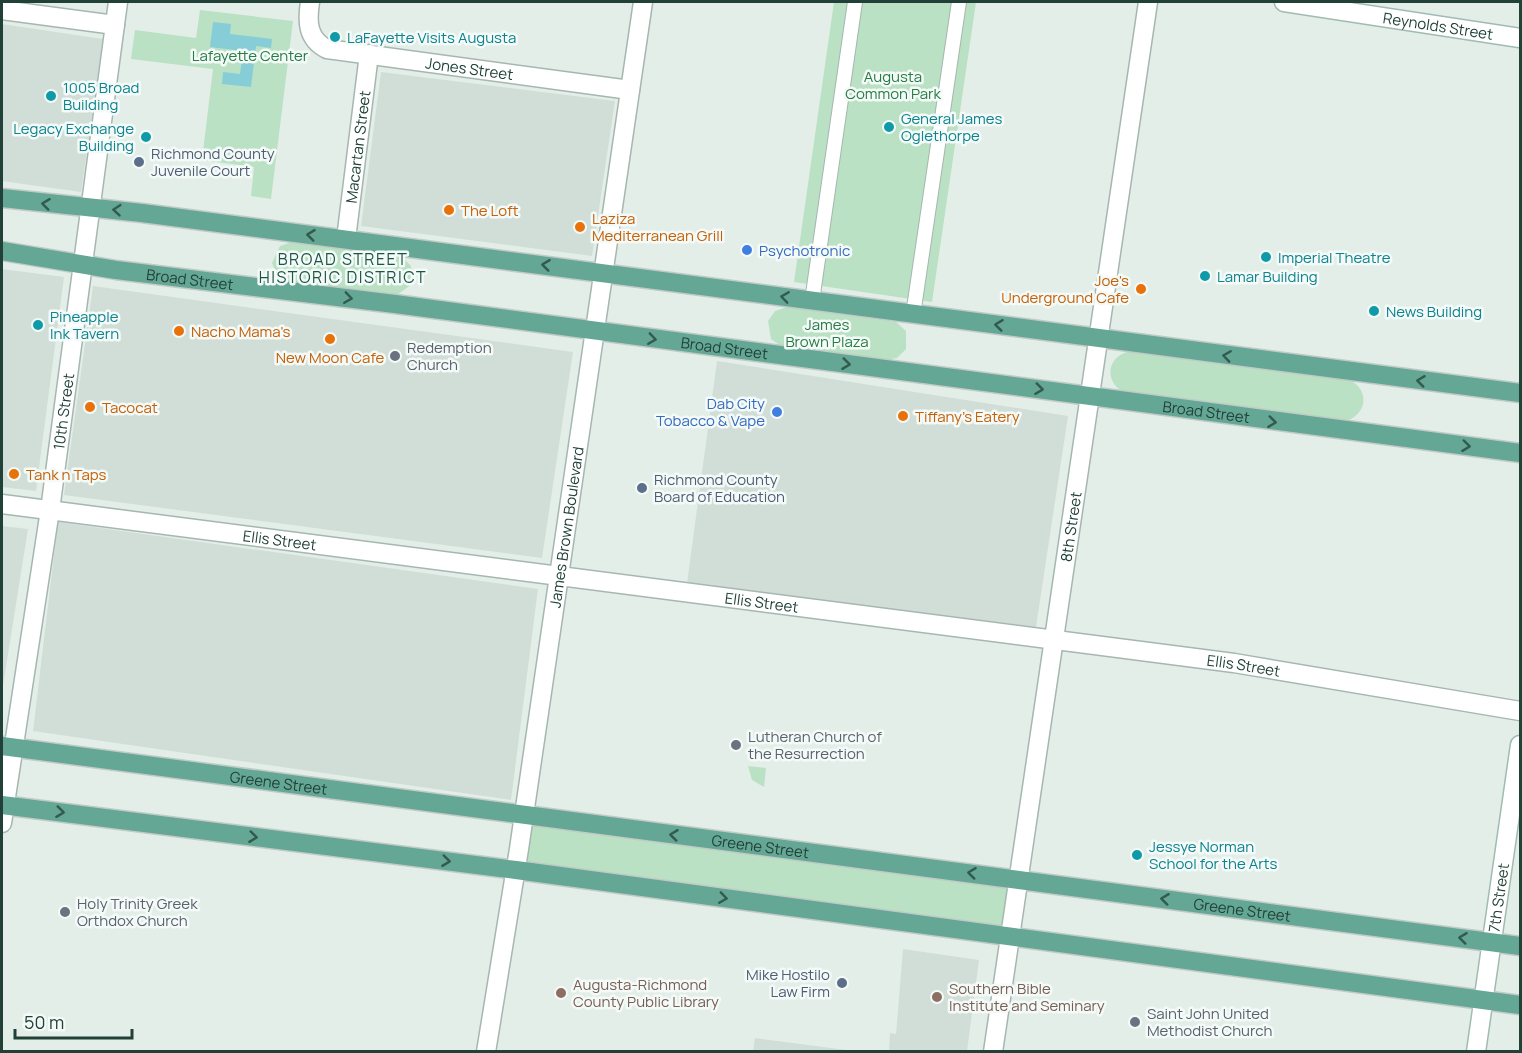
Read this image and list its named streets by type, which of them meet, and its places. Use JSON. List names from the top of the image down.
{
  "streets": {
    "main road": ["Broad Street", "Greene Street"],
    "street": [
      "Reynolds Street",
      "Jones Street",
      "Macartan Street",
      "10th Street",
      "James Brown Boulevard",
      "8th Street",
      "Ellis Street",
      "7th Street"
    ]
  },
  "crossings": [
    ["Jones Street", "Macartan Street"],
    ["Jones Street", "James Brown Boulevard"],
    ["Broad Street", "10th Street"],
    ["Broad Street", "James Brown Boulevard"],
    ["Broad Street", "8th Street"],
    ["10th Street", "Ellis Street"],
    ["10th Street", "Greene Street"],
    ["James Brown Boulevard", "Ellis Street"],
    ["James Brown Boulevard", "Greene Street"],
    ["8th Street", "Ellis Street"],
    ["8th Street", "Greene Street"],
    ["Greene Street", "7th Street"]
  ],
  "districts": ["BROAD STREET HISTORIC DISTRICT"],
  "parks": ["Lafayette Center", "Augusta Common Park", "James Brown Plaza"],
  "places": [
    "LaFayette Visits Augusta",
    "1005 Broad Building",
    "General James Oglethorpe",
    "Legacy Exchange Building",
    "Richmond County Juvenile Court",
    "The Loft",
    "Laziza Mediterranean Grill",
    "Psychotronic",
    "Imperial Theatre",
    "Lamar Building",
    "Joe's Underground Cafe",
    "News Building",
    "Pineapple Ink Tavern",
    "Nacho Mama's",
    "New Moon Cafe",
    "Redemption Church",
    "Tacocat",
    "Dab City Tobacco & Vape",
    "Tiffany's Eatery",
    "Tank n Taps",
    "Richmond County Board of Education",
    "Lutheran Church of the Resurrection",
    "Jessye Norman School for the Arts",
    "Holy Trinity Greek Orthdox Church",
    "Mike Hostilo Law Firm",
    "Augusta-Richmond County Public Library",
    "Southern Bible Institute and Seminary",
    "Saint John United Methodist Church"
  ],
  "scale_bar": "50 m"
}
